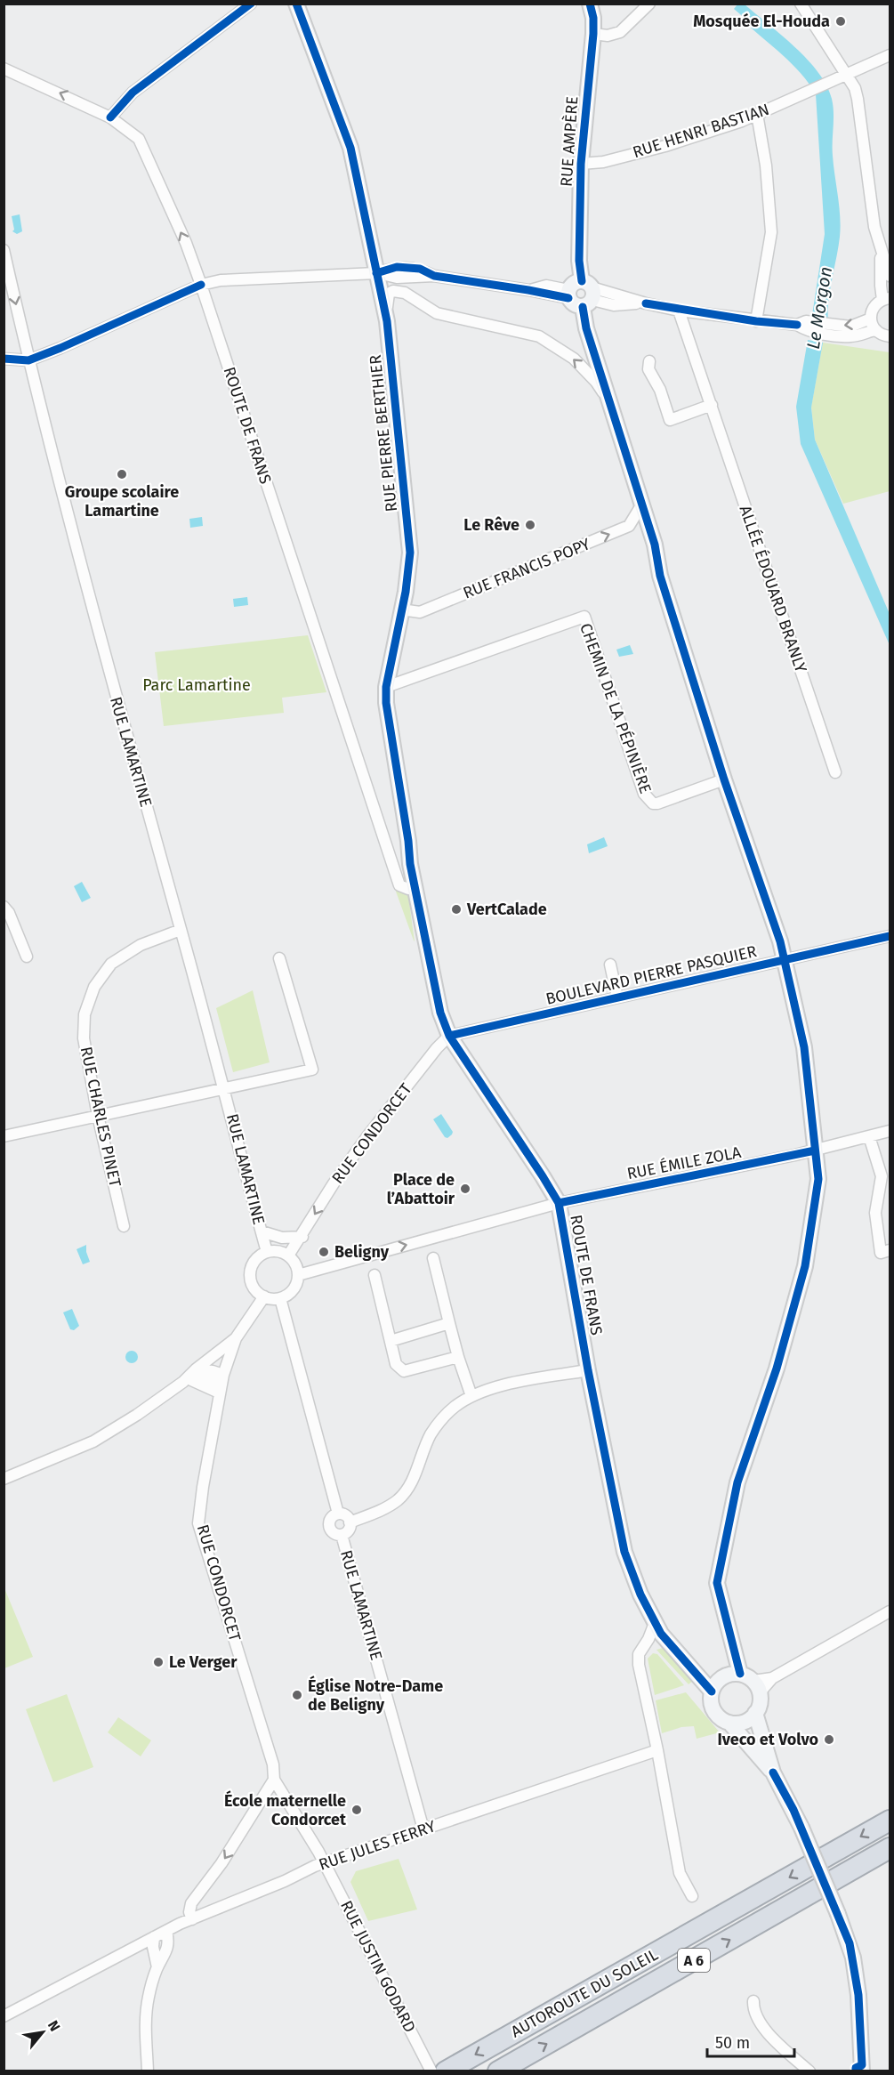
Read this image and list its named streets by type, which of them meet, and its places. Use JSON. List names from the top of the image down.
{
  "streets": {
    "highway": ["A 6", "AUTOROUTE DU SOLEIL"],
    "street": [
      "RUE HENRI BASTIAN",
      "RUE AMPÈRE",
      "ROUTE DE FRANS",
      "RUE PIERRE BERTHIER",
      "RUE FRANCIS POPY",
      "ALLÉE ÉDOUARD BRANLY",
      "CHEMIN DE LA PÉPINIÈRE",
      "RUE LAMARTINE",
      "BOULEVARD PIERRE PASQUIER",
      "RUE CHARLES PINET",
      "RUE CONDORCET",
      "RUE ÉMILE ZOLA",
      "RUE JULES FERRY",
      "RUE JUSTIN GODARD"
    ]
  },
  "crossings": [
    ["RUE HENRI BASTIAN", "RUE AMPÈRE"],
    ["RUE AMPÈRE", "ROUTE DE FRANS"],
    ["RUE AMPÈRE", "RUE FRANCIS POPY"],
    ["RUE AMPÈRE", "CHEMIN DE LA PÉPINIÈRE"],
    ["RUE AMPÈRE", "BOULEVARD PIERRE PASQUIER"],
    ["RUE AMPÈRE", "RUE ÉMILE ZOLA"],
    ["ROUTE DE FRANS", "RUE PIERRE BERTHIER"],
    ["ROUTE DE FRANS", "BOULEVARD PIERRE PASQUIER"],
    ["ROUTE DE FRANS", "RUE CONDORCET"],
    ["ROUTE DE FRANS", "RUE ÉMILE ZOLA"],
    ["RUE PIERRE BERTHIER", "RUE FRANCIS POPY"],
    ["RUE PIERRE BERTHIER", "CHEMIN DE LA PÉPINIÈRE"],
    ["RUE LAMARTINE", "RUE CHARLES PINET"],
    ["RUE LAMARTINE", "RUE CONDORCET"],
    ["RUE LAMARTINE", "RUE ÉMILE ZOLA"],
    ["RUE LAMARTINE", "RUE JULES FERRY"],
    ["BOULEVARD PIERRE PASQUIER", "RUE CONDORCET"],
    ["RUE CONDORCET", "RUE ÉMILE ZOLA"],
    ["RUE CONDORCET", "RUE JULES FERRY"],
    ["RUE CONDORCET", "RUE JUSTIN GODARD"],
    ["RUE JULES FERRY", "RUE JUSTIN GODARD"]
  ],
  "one_way": ["RUE FRANCIS POPY", "RUE ÉMILE ZOLA"],
  "water": ["Le Morgon"],
  "parks": ["Parc Lamartine"],
  "places": [
    "Mosquée El-Houda",
    "Groupe scolaire Lamartine",
    "Le Rêve",
    "VertCalade",
    "Place de l’Abattoir",
    "Beligny",
    "Le Verger",
    "Église Notre-Dame de Beligny",
    "Iveco et Volvo",
    "École maternelle Condorcet"
  ],
  "scale_bar": "50 m",
  "north": "top right"
}
